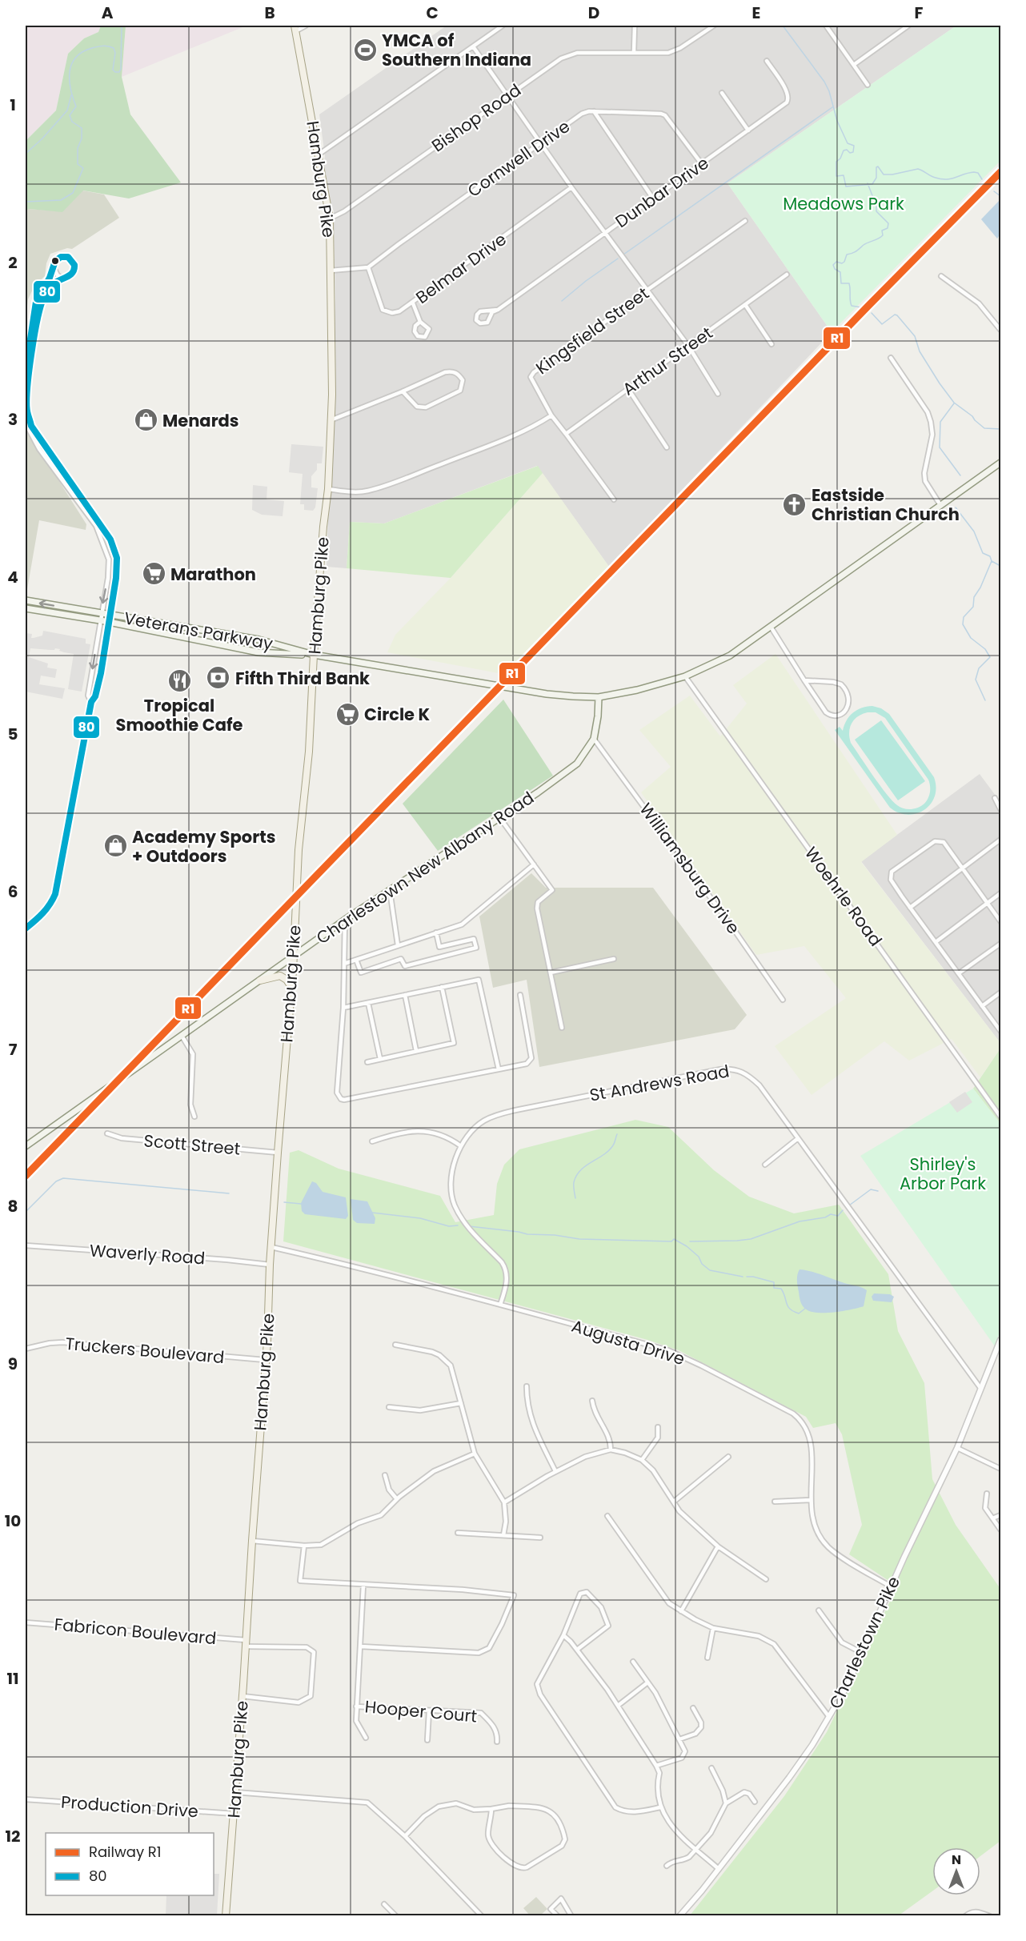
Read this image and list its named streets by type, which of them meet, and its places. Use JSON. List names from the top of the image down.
{
  "streets": {
    "main road": ["Hamburg Pike", "Veterans Parkway", "Charlestown New Albany Road"],
    "street": [
      "Bishop Road",
      "Cornwell Drive",
      "Dunbar Drive",
      "Belmar Drive",
      "Kingsfield Street",
      "Arthur Street",
      "Williamsburg Drive",
      "Woehrle Road",
      "St Andrews Road",
      "Scott Street",
      "Waverly Road",
      "Augusta Drive",
      "Truckers Boulevard",
      "Fabricon Boulevard",
      "Charlestown Pike",
      "Hooper Court",
      "Production Drive"
    ]
  },
  "crossings": [
    ["Bishop Road", "Hamburg Pike"],
    ["Cornwell Drive", "Dunbar Drive"],
    ["Cornwell Drive", "Belmar Drive"],
    ["Hamburg Pike", "Veterans Parkway"],
    ["Hamburg Pike", "Charlestown New Albany Road"],
    ["Hamburg Pike", "Scott Street"],
    ["Hamburg Pike", "Waverly Road"],
    ["Hamburg Pike", "Augusta Drive"],
    ["Hamburg Pike", "Truckers Boulevard"],
    ["Hamburg Pike", "Fabricon Boulevard"],
    ["Hamburg Pike", "Production Drive"],
    ["Veterans Parkway", "Charlestown New Albany Road"],
    ["Veterans Parkway", "Woehrle Road"],
    ["Charlestown New Albany Road", "Williamsburg Drive"],
    ["St Andrews Road", "Augusta Drive"],
    ["St Andrews Road", "Charlestown Pike"],
    ["Augusta Drive", "Charlestown Pike"]
  ],
  "parks": ["Meadows Park", "Shirley's Arbor Park"],
  "places": {
    "sports": ["YMCA of Southern Indiana"],
    "shop": ["Menards", "Academy Sports + Outdoors"],
    "church": ["Eastside Christian Church"],
    "supermarket": ["Marathon", "Circle K"],
    "bank": ["Fifth Third Bank"],
    "restaurant": ["Tropical Smoothie Cafe"]
  },
  "lines": ["rail line R1", "transit line 80"],
  "legend": ["Railway R1", "80"],
  "north": "top",
  "grid": {
    "columns": [
      "A",
      "B",
      "C",
      "D",
      "E",
      "F"
    ],
    "rows": [
      "1",
      "2",
      "3",
      "4",
      "5",
      "6",
      "7",
      "8",
      "9",
      "10",
      "11",
      "12"
    ]
  }
}
